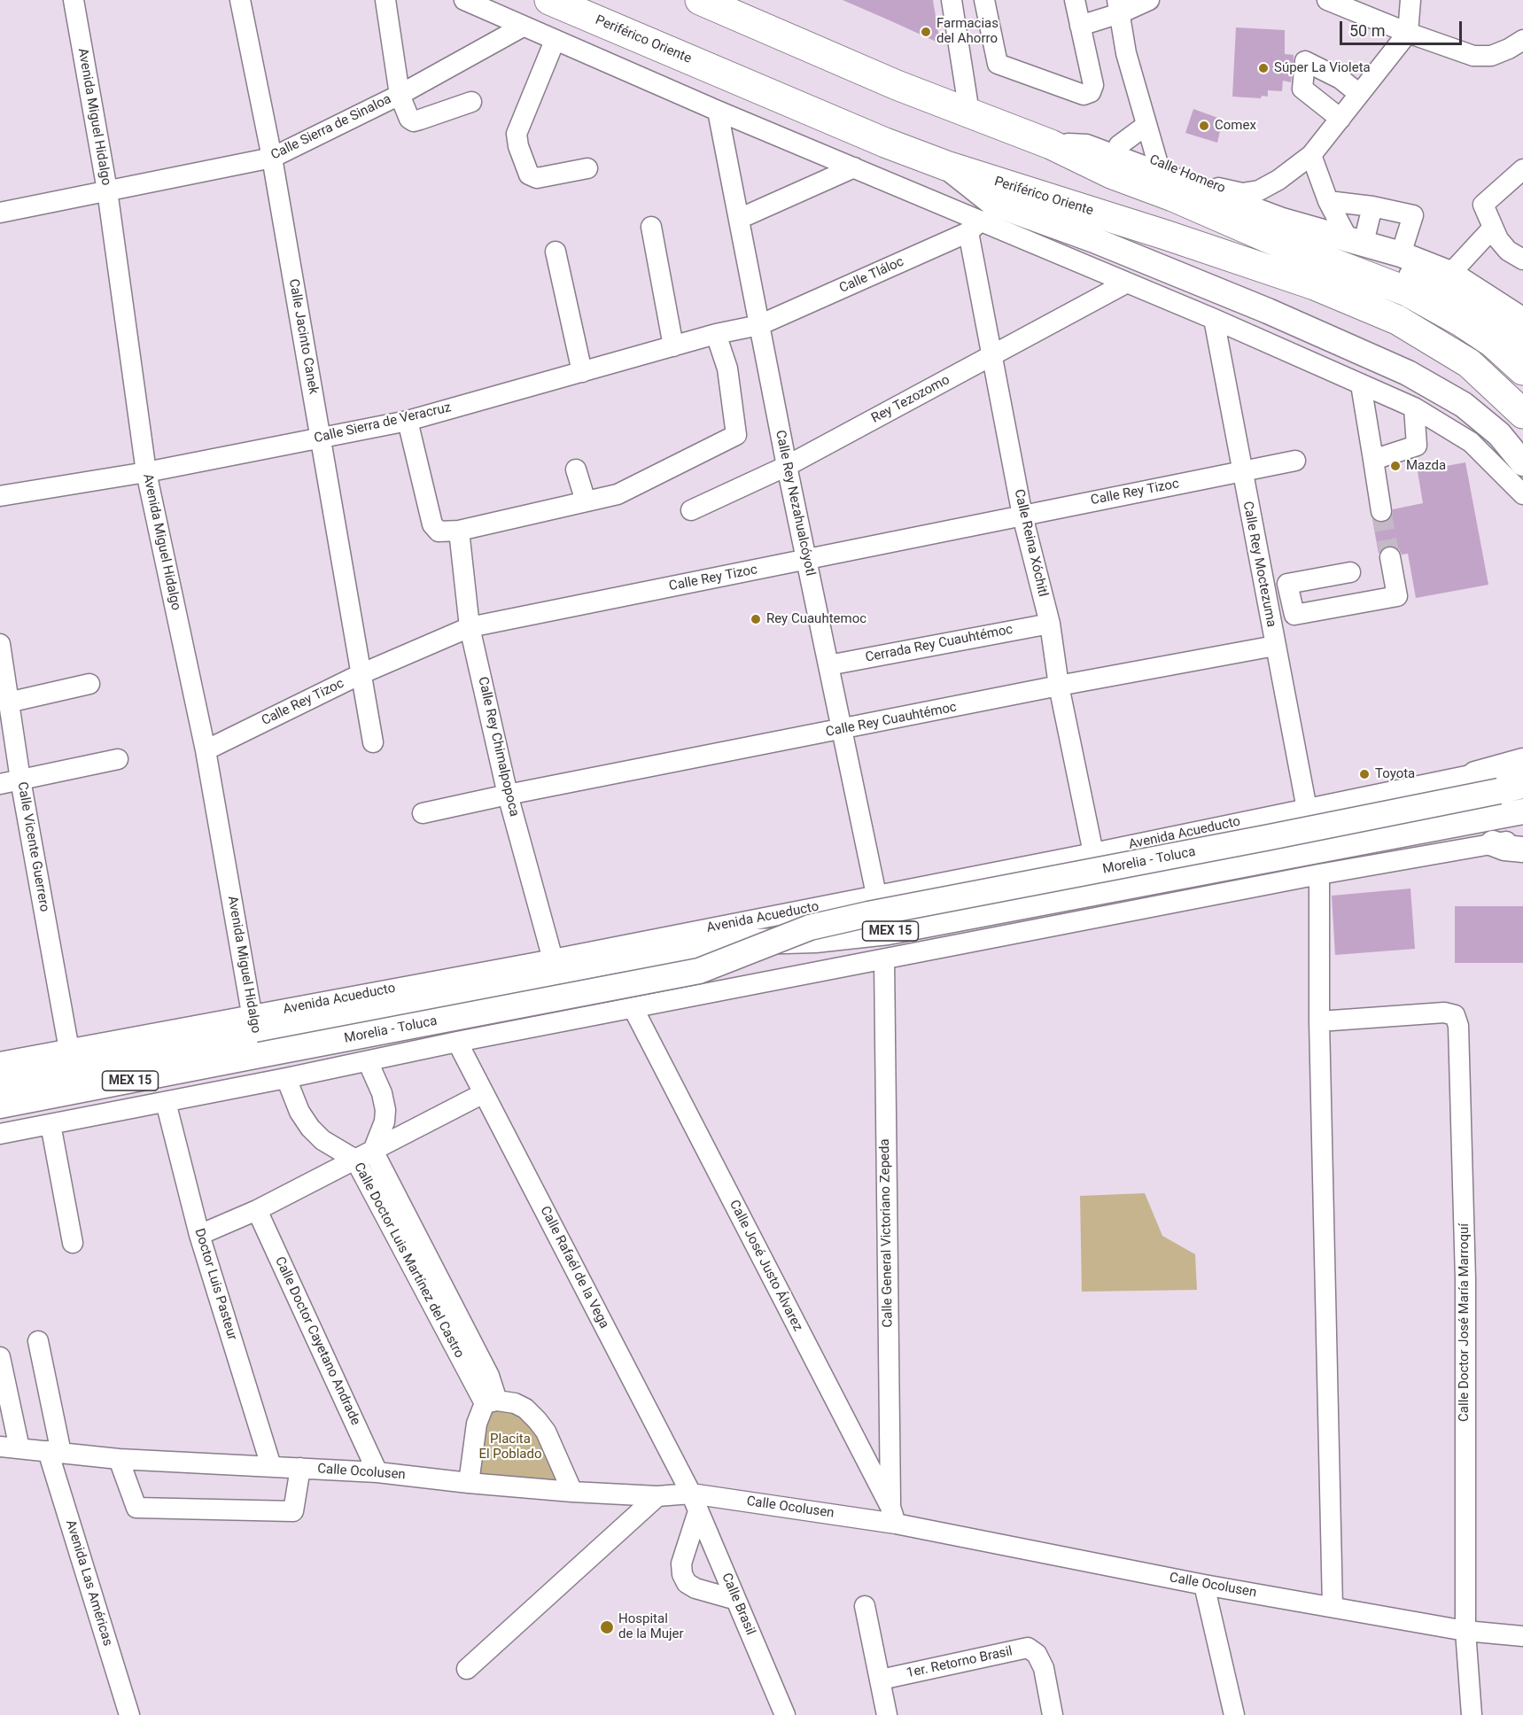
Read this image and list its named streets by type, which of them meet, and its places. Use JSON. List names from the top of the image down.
{
  "streets": {
    "highway": ["Periférico Oriente"],
    "main road": ["Morelia - Toluca", "MEX 15"],
    "street": [
      "Avenida Miguel Hidalgo",
      "Calle Sierra de Sinaloa",
      "Calle Homero",
      "Calle Tláloc",
      "Calle Jacinto Canek",
      "Rey Tezozomo",
      "Calle Sierra de Veracruz",
      "Calle Rey Tizoc",
      "Calle Rey Nezahualcóyotl",
      "Calle Reina Xóchitl",
      "Calle Rey Moctezuma",
      "Cerrada Rey Cuauhtémoc",
      "Calle Rey Cuauhtémoc",
      "Calle Rey Chimalpopoca",
      "Avenida Acueducto",
      "Calle Vicente Guerrero",
      "Calle General Victoriano Zepeda",
      "Calle Doctor Luis Martínez del Castro",
      "Calle José Justo Álvarez",
      "Calle Rafaél de la Vega",
      "Doctor Luis Pasteur",
      "Calle Doctor José María Marroquí",
      "Calle Doctor Cayetano Andrade",
      "Calle Ocolusen",
      "Avenida Las Américas",
      "Calle Brasil",
      "1er. Retorno Brasil"
    ]
  },
  "crossings": [
    ["Avenida Miguel Hidalgo", "Calle Sierra de Sinaloa"],
    ["Avenida Miguel Hidalgo", "Calle Sierra de Veracruz"],
    ["Avenida Miguel Hidalgo", "Calle Rey Tizoc"],
    ["Avenida Miguel Hidalgo", "Avenida Acueducto"],
    ["Avenida Miguel Hidalgo", "Morelia - Toluca"],
    ["Calle Sierra de Sinaloa", "Calle Jacinto Canek"],
    ["Calle Tláloc", "Calle Sierra de Veracruz"],
    ["Calle Tláloc", "Calle Rey Nezahualcóyotl"],
    ["Calle Tláloc", "Calle Reina Xóchitl"],
    ["Calle Jacinto Canek", "Calle Sierra de Veracruz"],
    ["Calle Jacinto Canek", "Calle Rey Tizoc"],
    ["Rey Tezozomo", "Calle Rey Nezahualcóyotl"],
    ["Rey Tezozomo", "Calle Reina Xóchitl"],
    ["Calle Sierra de Veracruz", "Calle Rey Nezahualcóyotl"],
    ["Calle Rey Tizoc", "Calle Rey Nezahualcóyotl"],
    ["Calle Rey Tizoc", "Calle Reina Xóchitl"],
    ["Calle Rey Tizoc", "Calle Rey Moctezuma"],
    ["Calle Rey Tizoc", "Calle Rey Chimalpopoca"],
    ["Calle Rey Nezahualcóyotl", "Cerrada Rey Cuauhtémoc"],
    ["Calle Rey Nezahualcóyotl", "Calle Rey Cuauhtémoc"],
    ["Calle Rey Nezahualcóyotl", "Avenida Acueducto"],
    ["Calle Reina Xóchitl", "Cerrada Rey Cuauhtémoc"],
    ["Calle Reina Xóchitl", "Calle Rey Cuauhtémoc"],
    ["Calle Reina Xóchitl", "Avenida Acueducto"],
    ["Calle Rey Moctezuma", "Calle Rey Cuauhtémoc"],
    ["Calle Rey Moctezuma", "Avenida Acueducto"],
    ["Calle Rey Cuauhtémoc", "Calle Rey Chimalpopoca"],
    ["Calle Rey Chimalpopoca", "Avenida Acueducto"],
    ["Avenida Acueducto", "Calle Vicente Guerrero"],
    ["Avenida Acueducto", "Morelia - Toluca"],
    ["Calle General Victoriano Zepeda", "Calle José Justo Álvarez"],
    ["Calle General Victoriano Zepeda", "Calle Ocolusen"],
    ["Calle José Justo Álvarez", "Calle Ocolusen"],
    ["Calle Rafaél de la Vega", "Calle Ocolusen"],
    ["Calle Rafaél de la Vega", "Calle Brasil"],
    ["Doctor Luis Pasteur", "Calle Ocolusen"],
    ["Calle Doctor José María Marroquí", "Calle Ocolusen"],
    ["Calle Doctor Cayetano Andrade", "Calle Ocolusen"],
    ["Calle Ocolusen", "Avenida Las Américas"],
    ["Calle Ocolusen", "Calle Brasil"]
  ],
  "parks": ["Placita El Poblado"],
  "places": [
    "Farmacias del Ahorro",
    "Súper La Violeta",
    "Comex",
    "Mazda",
    "Rey Cuauhtemoc",
    "Toyota",
    "Hospital de la Mujer"
  ],
  "scale_bar": "50 m"
}
